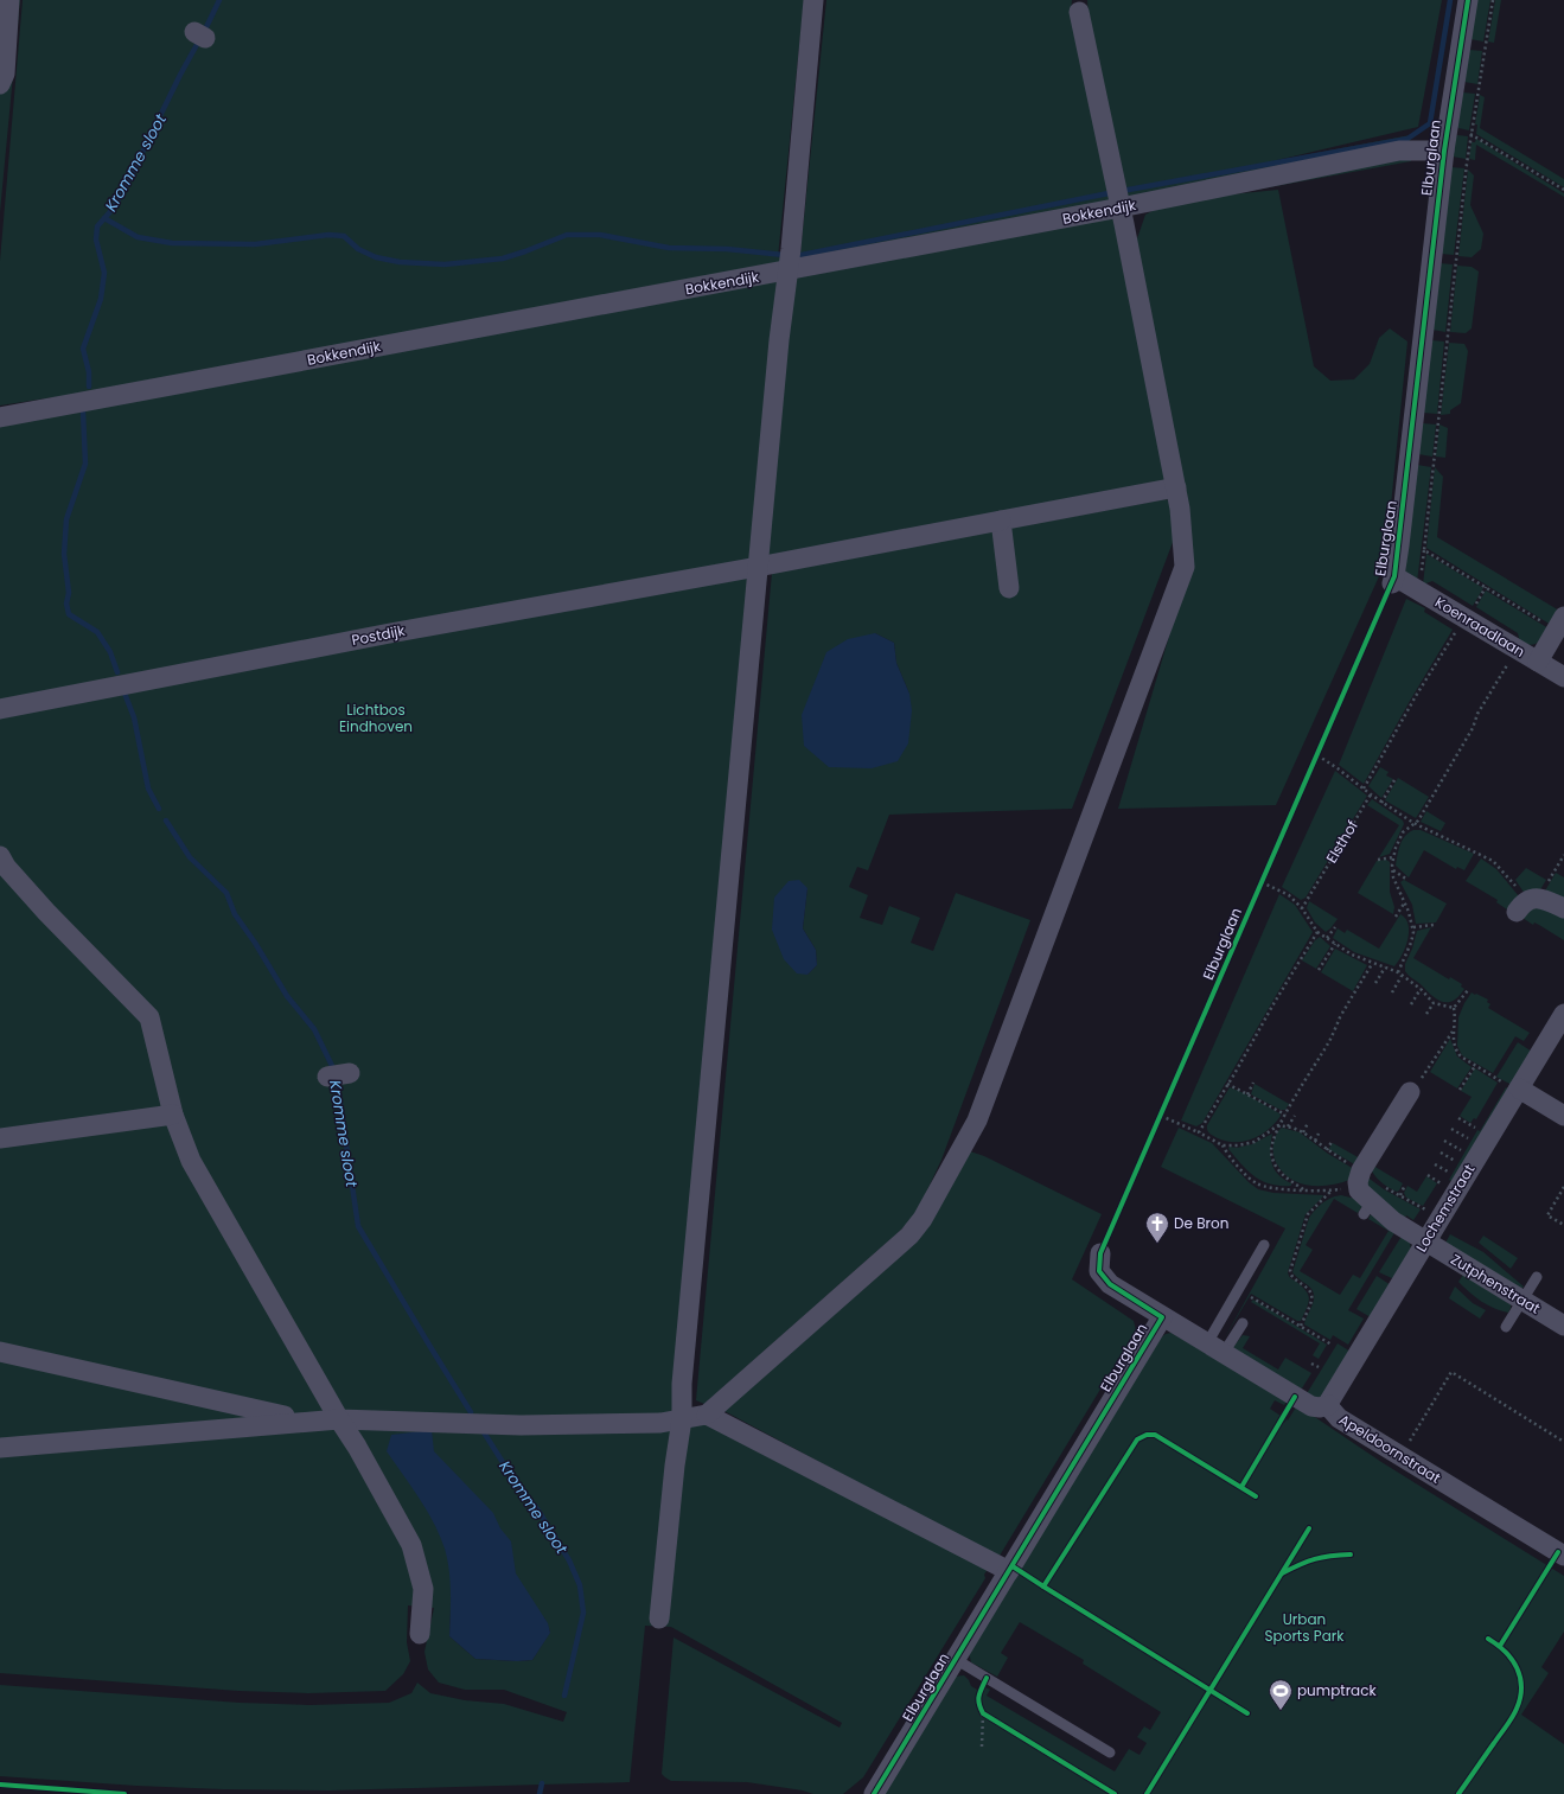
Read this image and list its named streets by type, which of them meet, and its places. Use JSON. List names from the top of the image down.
{
  "streets": {
    "street": [
      "Elburglaan",
      "Bokkendijk",
      "Koenraadlaan",
      "Postdijk",
      "Lochemstraat",
      "Zutphenstraat",
      "Apeldoornstraat"
    ],
    "path": ["Elsthof"]
  },
  "crossings": [
    ["Elburglaan", "Bokkendijk"],
    ["Elburglaan", "Koenraadlaan"],
    ["Elburglaan", "Apeldoornstraat"],
    ["Lochemstraat", "Zutphenstraat"],
    ["Lochemstraat", "Apeldoornstraat"]
  ],
  "water": ["Kromme sloot"],
  "parks": ["Lichtbos Eindhoven", "Urban Sports Park"],
  "places": {
    "church": ["De Bron"],
    "sports": ["pumptrack"]
  }
}
